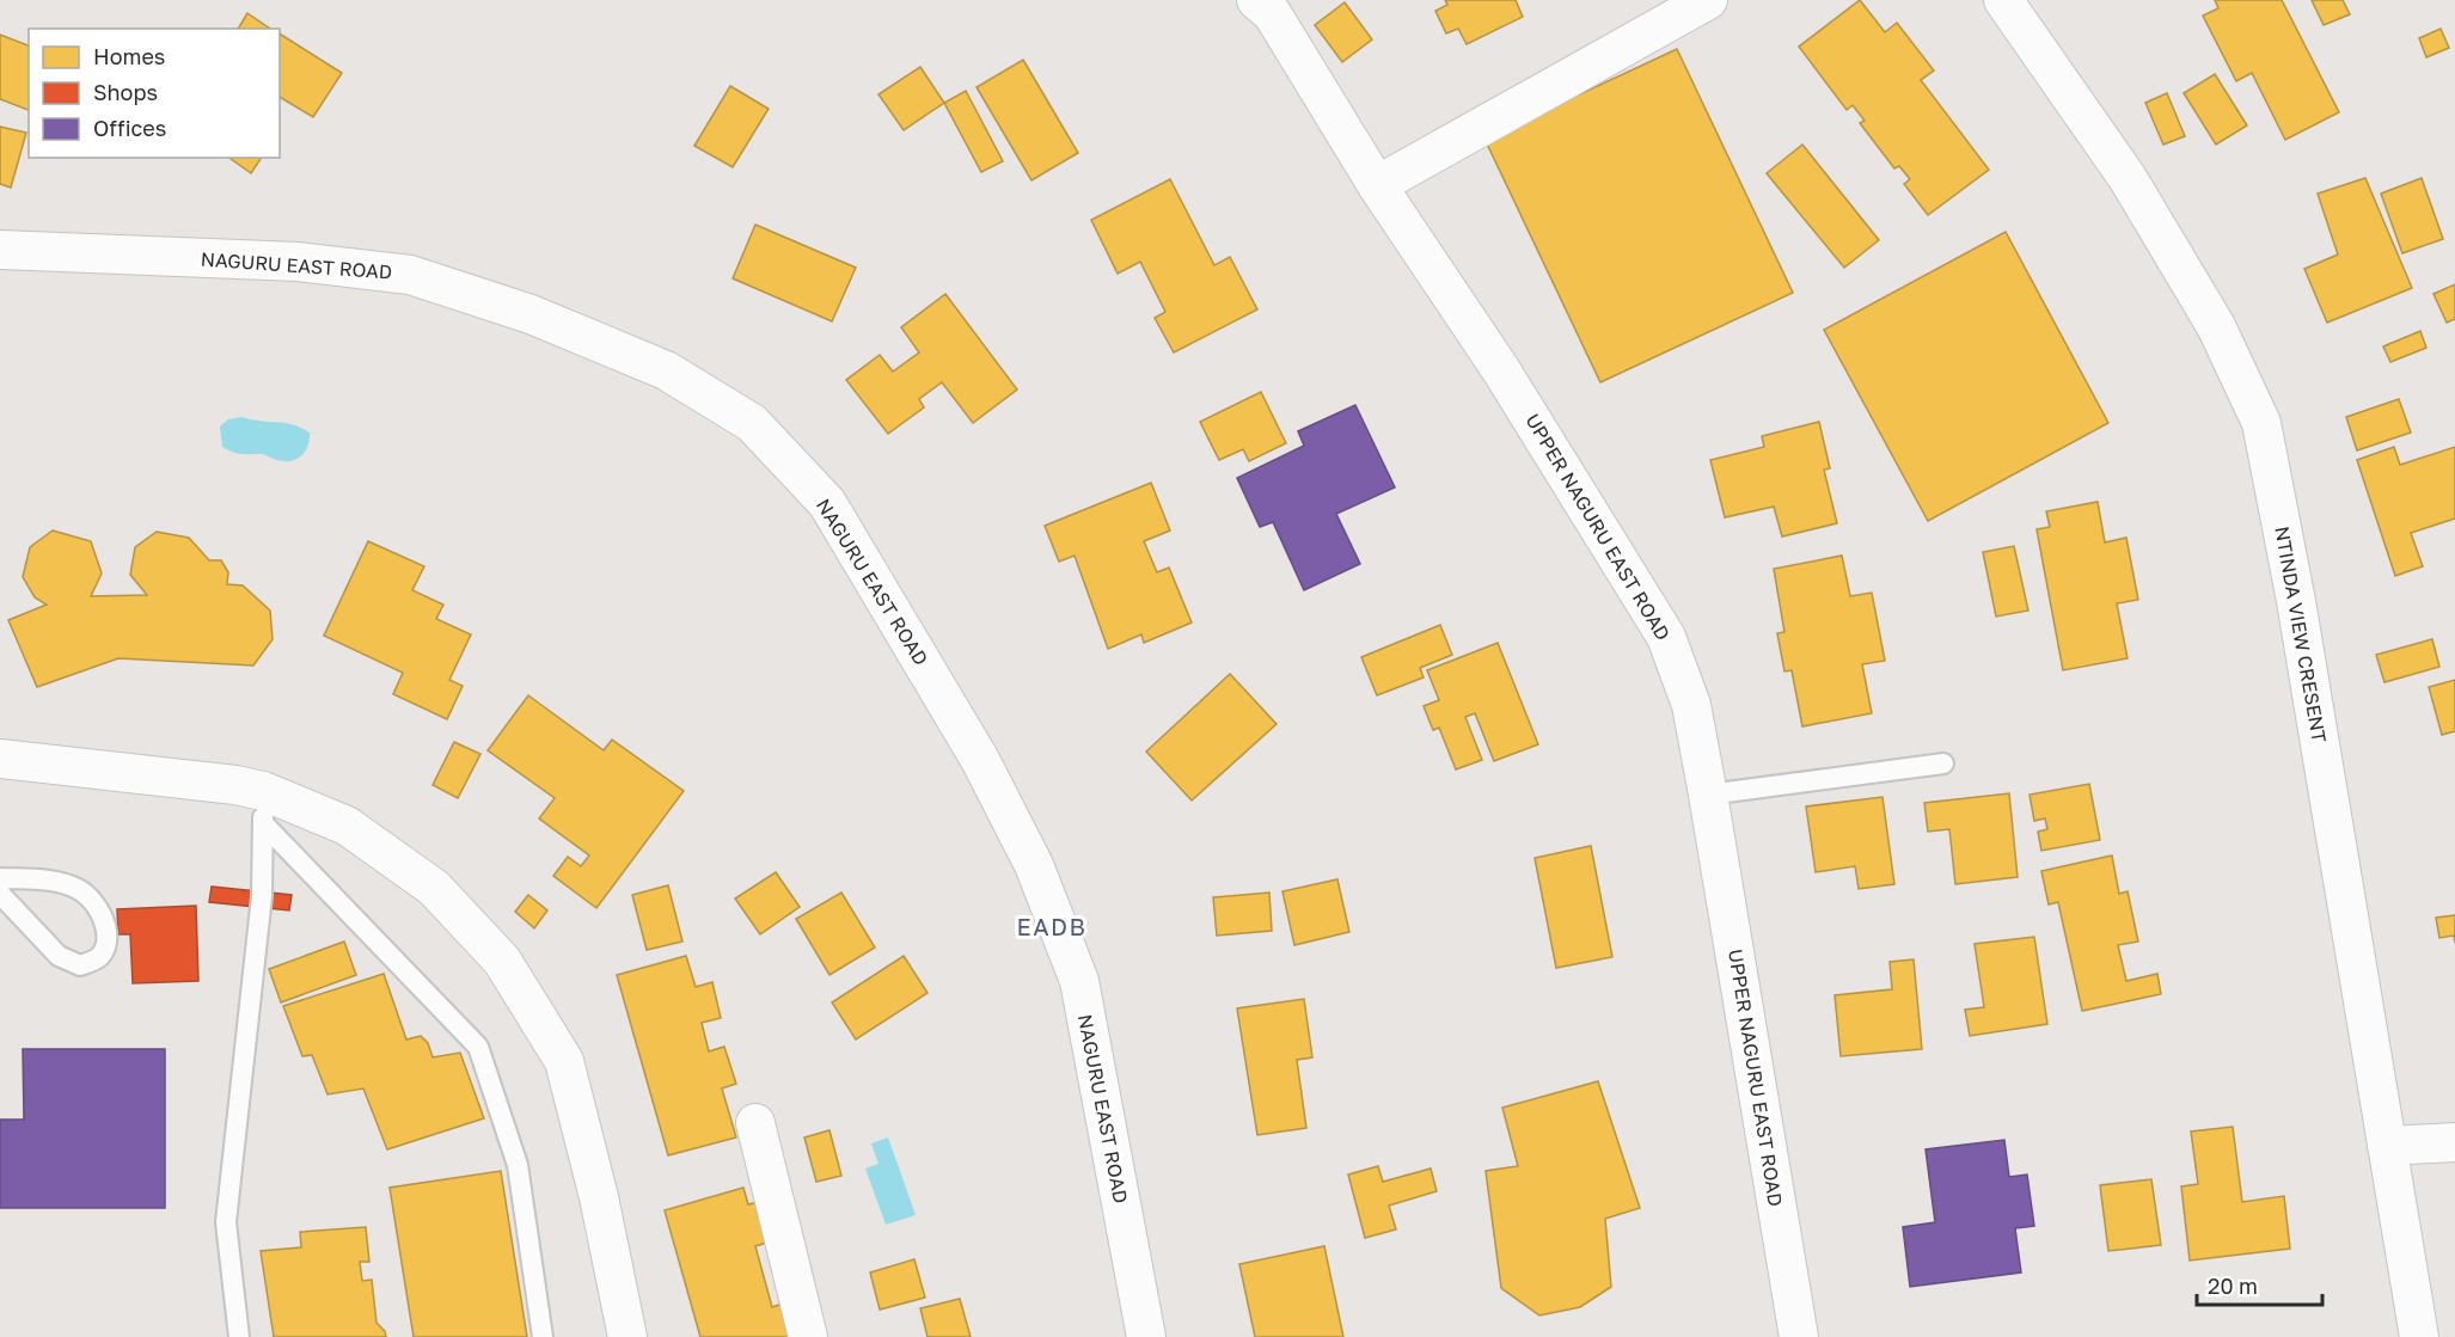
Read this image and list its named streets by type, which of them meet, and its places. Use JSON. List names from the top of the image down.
{
  "streets": {
    "street": ["NAGURU EAST ROAD", "UPPER NAGURU EAST ROAD", "NTINDA VIEW CRESENT"]
  },
  "districts": ["EADB"],
  "legend": ["Homes", "Shops", "Offices"],
  "scale_bar": "20 m"
}
